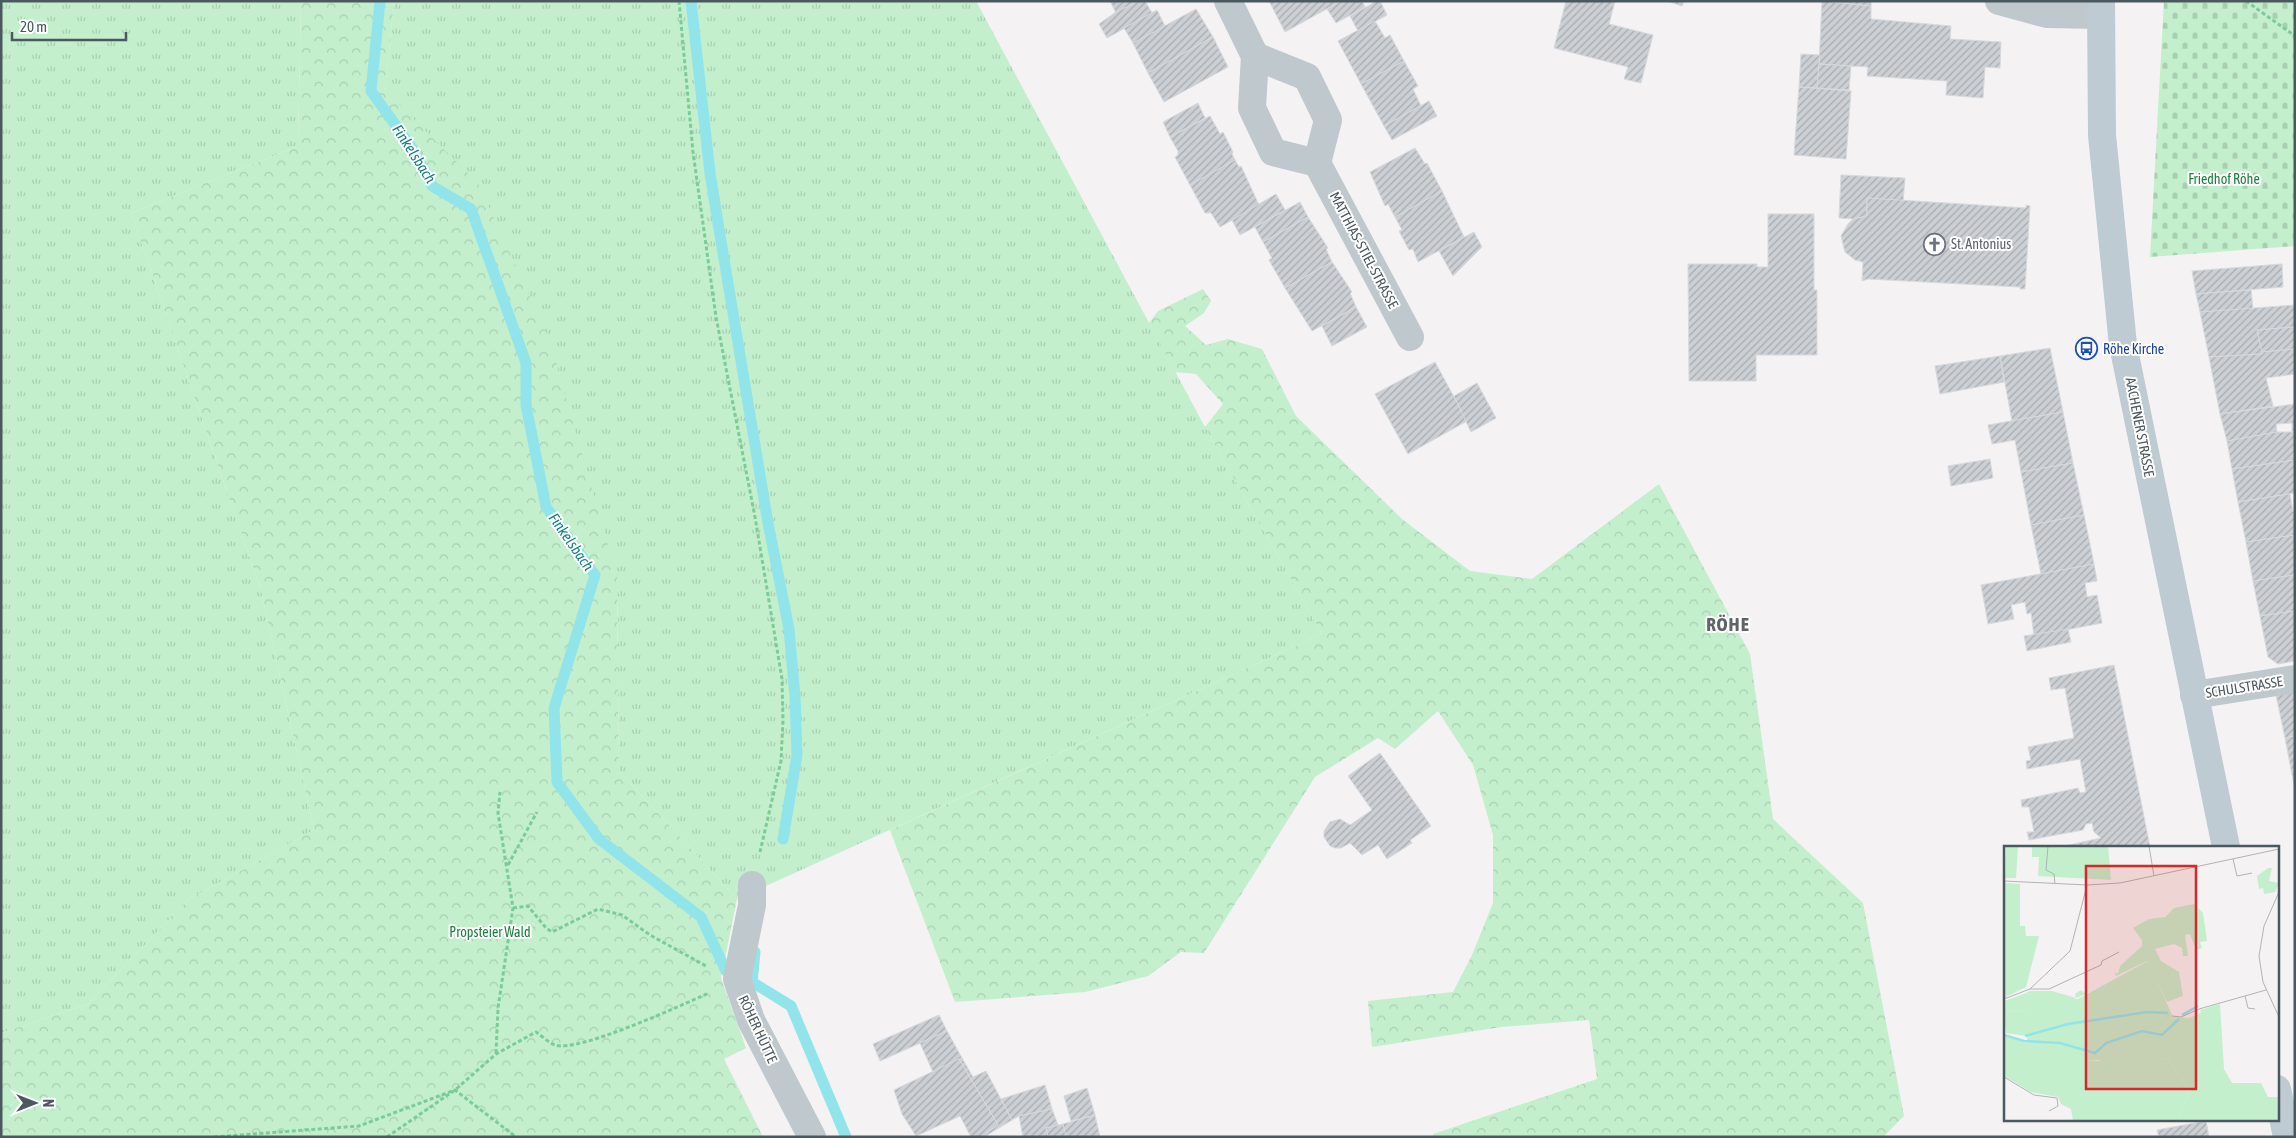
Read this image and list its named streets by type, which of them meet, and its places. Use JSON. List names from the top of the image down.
{
  "streets": {
    "main road": ["AACHENER STRASSE"],
    "street": ["MATTHIAS-STIEL-STRASSE", "SCHULSTRASSE", "RÖHER HÜTTE"]
  },
  "crossings": [
    ["AACHENER STRASSE", "SCHULSTRASSE"]
  ],
  "districts": ["RÖHE"],
  "water": ["Finkelsbach"],
  "parks": ["Friedhof Röhe", "Propsteier Wald"],
  "places": {
    "church": ["St. Antonius"],
    "bus stop": ["Röhe Kirche"]
  },
  "scale_bar": "20 m",
  "north": "right"
}
